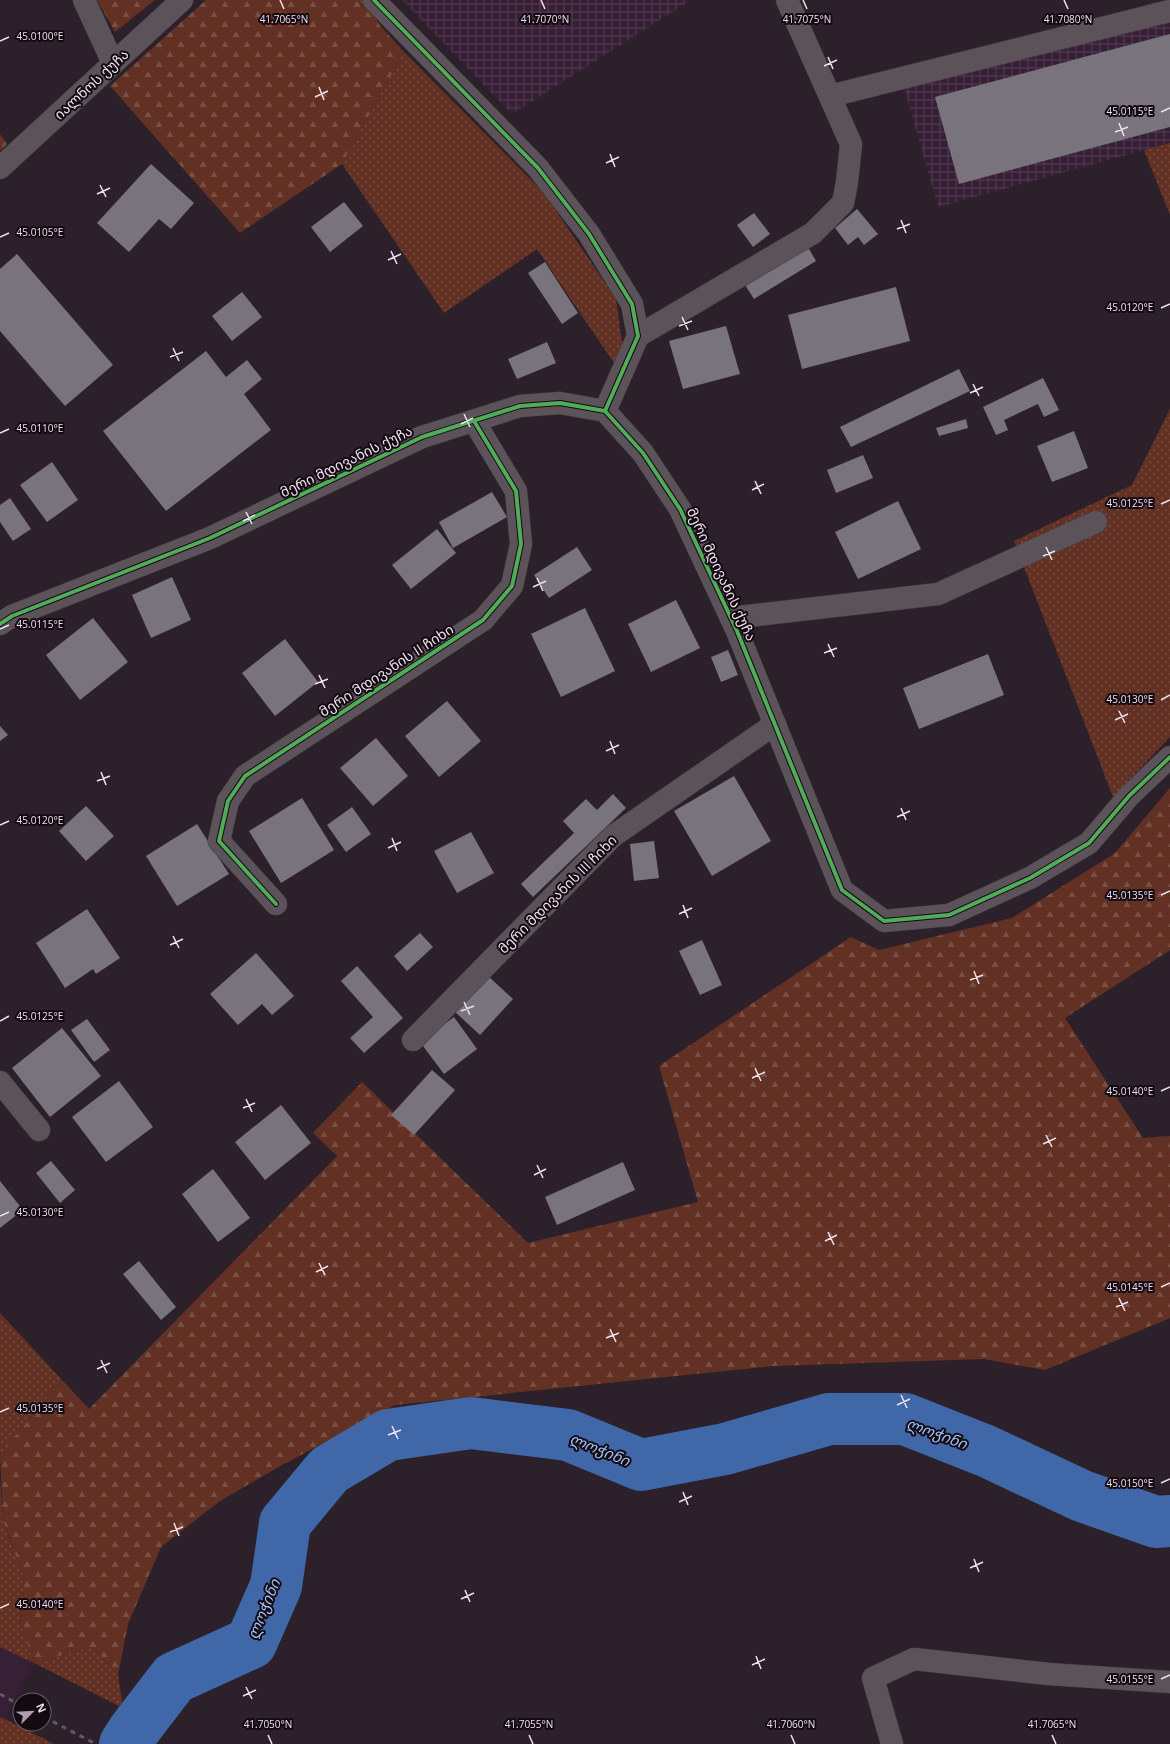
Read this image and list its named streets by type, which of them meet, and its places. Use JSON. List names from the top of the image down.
{
  "streets": {
    "street": [
      "იალნოს ქუჩა",
      "მერი მდივანის ქუჩა",
      "მერი მდივანის II ჩიხი",
      "მერი მდივანის III ჩიხი"
    ]
  },
  "crossings": [
    ["მერი მდივანის ქუჩა", "მერი მდივანის II ჩიხი"],
    ["მერი მდივანის ქუჩა", "მერი მდივანის III ჩიხი"]
  ],
  "water": ["ლოჭინი"],
  "north": "top right",
  "coordinates": [
    "41.7065°N",
    "41.7070°N",
    "41.7080°N",
    "41.7075°N",
    "45.0100°E",
    "45.0115°E",
    "45.0105°E",
    "45.0120°E",
    "45.0110°E",
    "45.0125°E",
    "45.0130°E",
    "45.0135°E",
    "45.0140°E",
    "45.0145°E",
    "45.0150°E",
    "45.0155°E",
    "41.7050°N",
    "41.7055°N",
    "41.7060°N"
  ]
}
